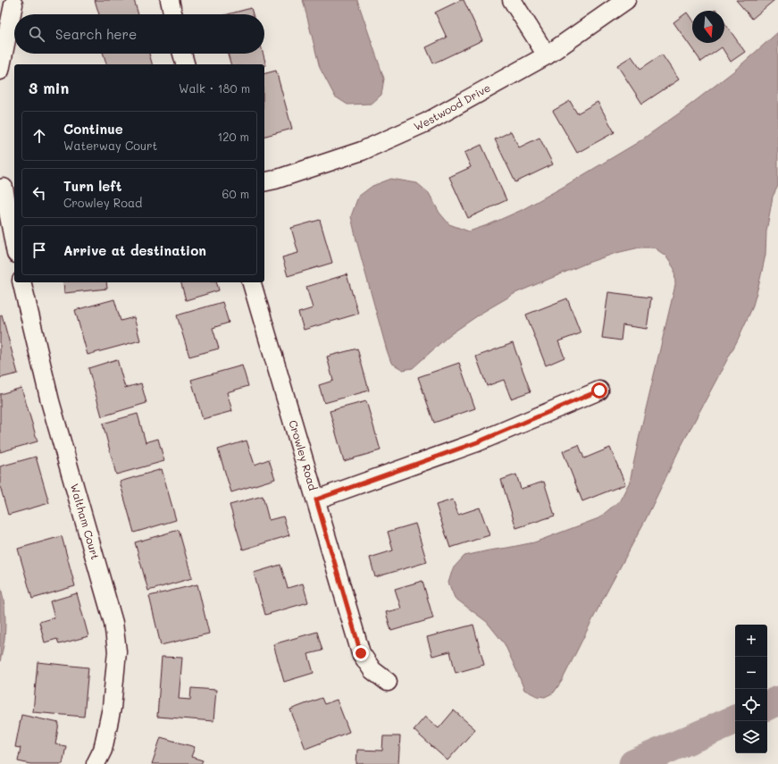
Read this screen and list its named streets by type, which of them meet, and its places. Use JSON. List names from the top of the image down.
{
  "streets": {
    "street": ["Westwood Drive", "Crowley Road", "Waltham Court"]
  },
  "north": "bottom",
  "page": {
    "search": "Search here",
    "heading": ["3 min", "Walk · 180 m"],
    "list": [
      ["Continue", "Waterway Court", "120 m"],
      ["Turn left", "Crowley Road", "60 m"],
      "Arrive at destination"
    ],
    "map_buttons": ["+", "−"]
  }
}
